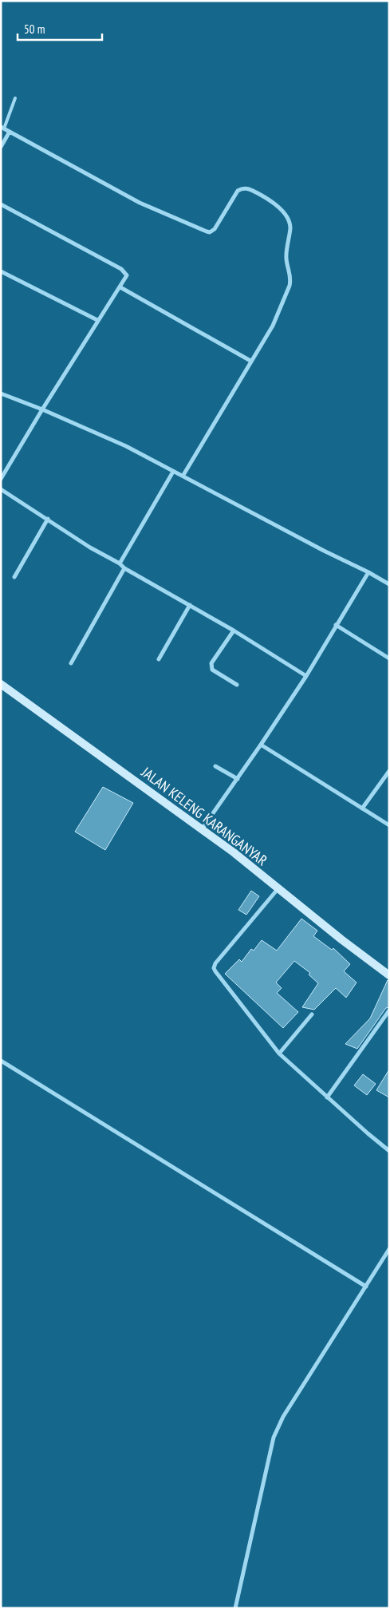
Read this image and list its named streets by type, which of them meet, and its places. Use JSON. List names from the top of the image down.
{
  "streets": {
    "main road": ["JALAN KELENG KARANGANYAR"]
  },
  "scale_bar": "50 m"
}
